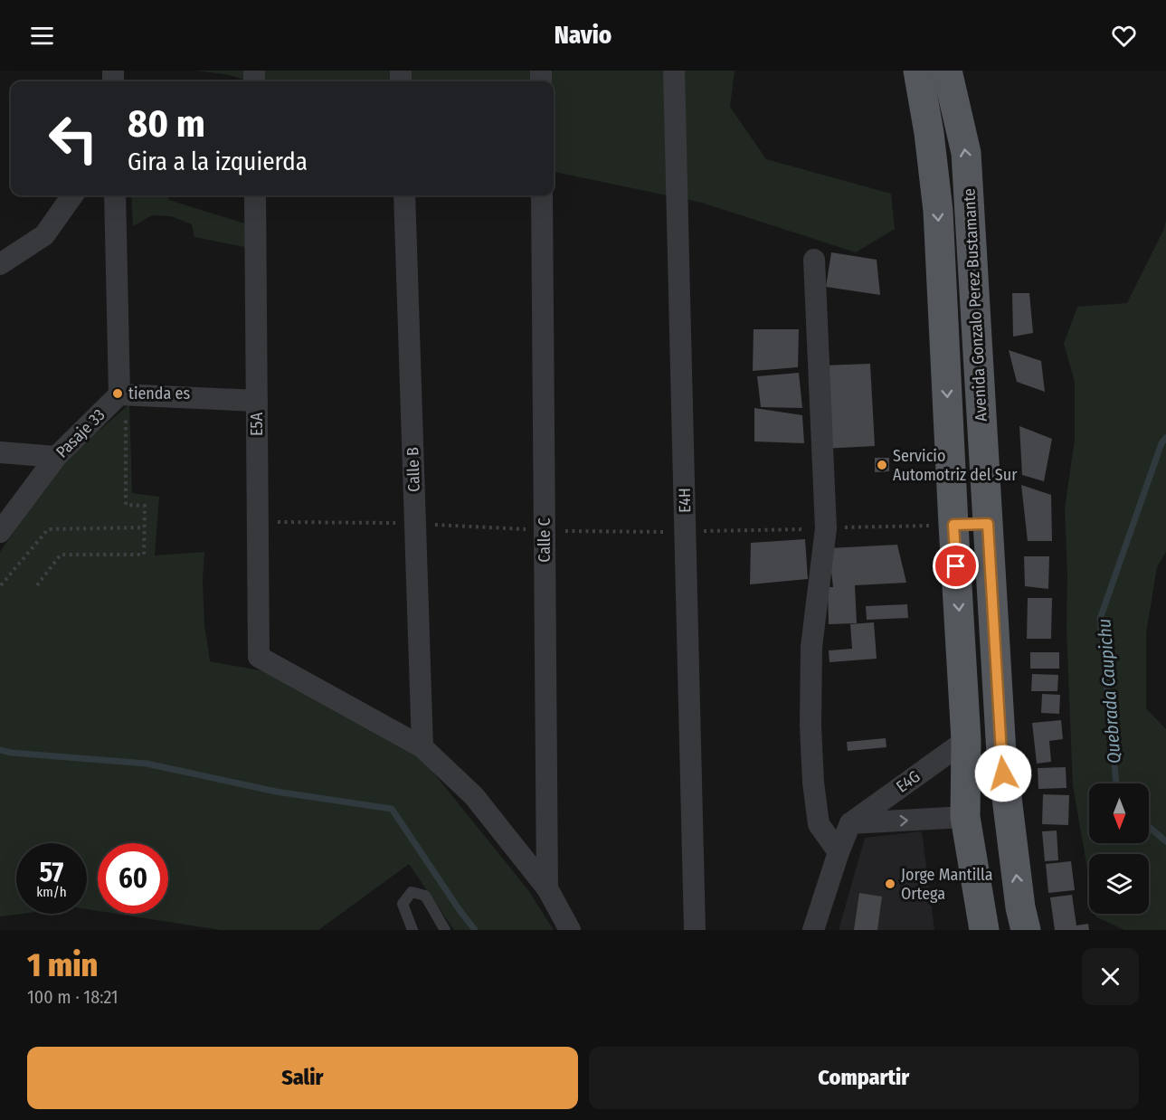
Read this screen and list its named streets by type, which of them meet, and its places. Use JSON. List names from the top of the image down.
{
  "streets": {
    "main road": ["Avenida Gonzalo Perez Bustamante"],
    "street": [
      "E5A",
      "Pasaje 33",
      "Calle B",
      "E4H",
      "Calle C",
      "E4G"
    ]
  },
  "crossings": [
    ["Avenida Gonzalo Perez Bustamante", "E4G"],
    ["E5A", "Calle B"]
  ],
  "one_way": ["E4G"],
  "water": ["Quebrada Caupichu"],
  "places": ["tienda es", "Servicio Automotriz del Sur", "Jorge Mantilla Ortega"],
  "north": "bottom",
  "page": {
    "header": "Navio",
    "turn": ["80 m", "Gira a la izquierda"],
    "speed": "57 km/h",
    "limit": "60",
    "heading": ["1 min", "100 m · 18:21"],
    "buttons": ["Salir", "Compartir"]
  }
}
